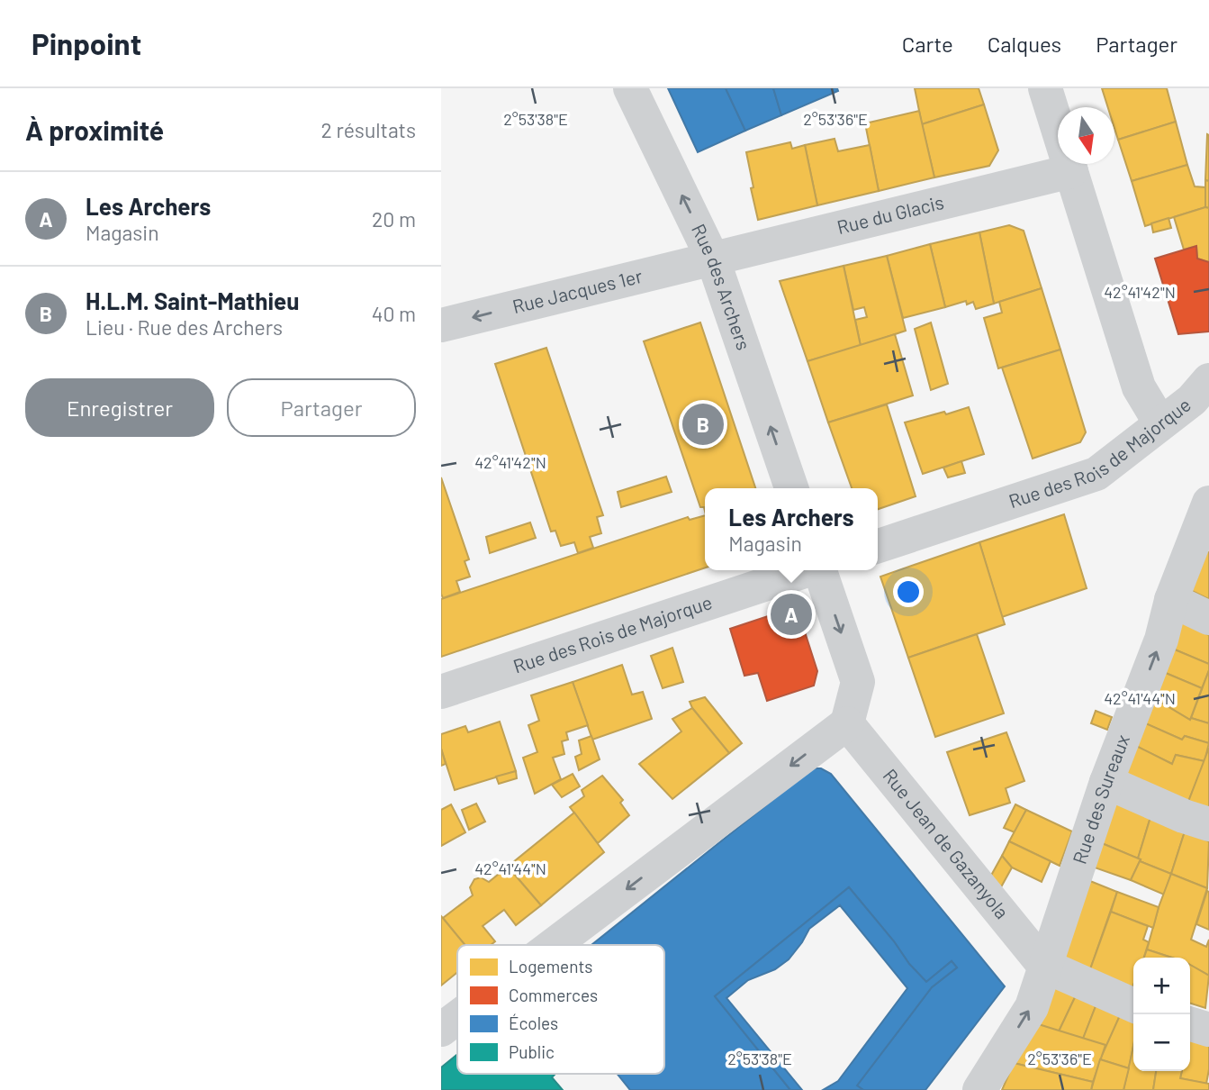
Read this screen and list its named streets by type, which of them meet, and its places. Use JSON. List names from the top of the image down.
{
  "streets": {
    "street": [
      "Rue du Glacis",
      "Rue des Archers",
      "Rue Jacques 1er",
      "Rue des Rois de Majorque",
      "Rue des Sureaux",
      "Rue Jean de Gazanyola"
    ]
  },
  "crossings": [
    ["Rue du Glacis", "Rue des Archers"],
    ["Rue du Glacis", "Rue Jacques 1er"],
    ["Rue des Archers", "Rue Jacques 1er"],
    ["Rue des Sureaux", "Rue Jean de Gazanyola"]
  ],
  "one_way": ["Rue des Archers", "Rue Jacques 1er", "Rue des Sureaux"],
  "legend": [
    "Logements",
    "Commerces",
    "Écoles",
    "Public"
  ],
  "north": "bottom",
  "page": {
    "header": "Pinpoint",
    "nav": ["Carte", "Calques", "Partager"],
    "heading": ["À proximité", "2 résultats"],
    "list": [
      {
        "mark": "A",
        "name": "Les Archers",
        "note": "Magasin",
        "value": "20 m"
      },
      {
        "mark": "B",
        "name": "H.L.M. Saint-Mathieu",
        "note": "Lieu · Rue des Archers",
        "value": "40 m"
      }
    ],
    "buttons": ["Enregistrer", "Partager"],
    "pins": ["B", "A"],
    "popup": ["Les Archers", "Magasin"],
    "map_buttons": ["+", "−"]
  },
  "coordinates": [
    "2°53'38\"E",
    "2°53'36\"E",
    "42°41'42\"N",
    "42°41'44\"N"
  ]
}
